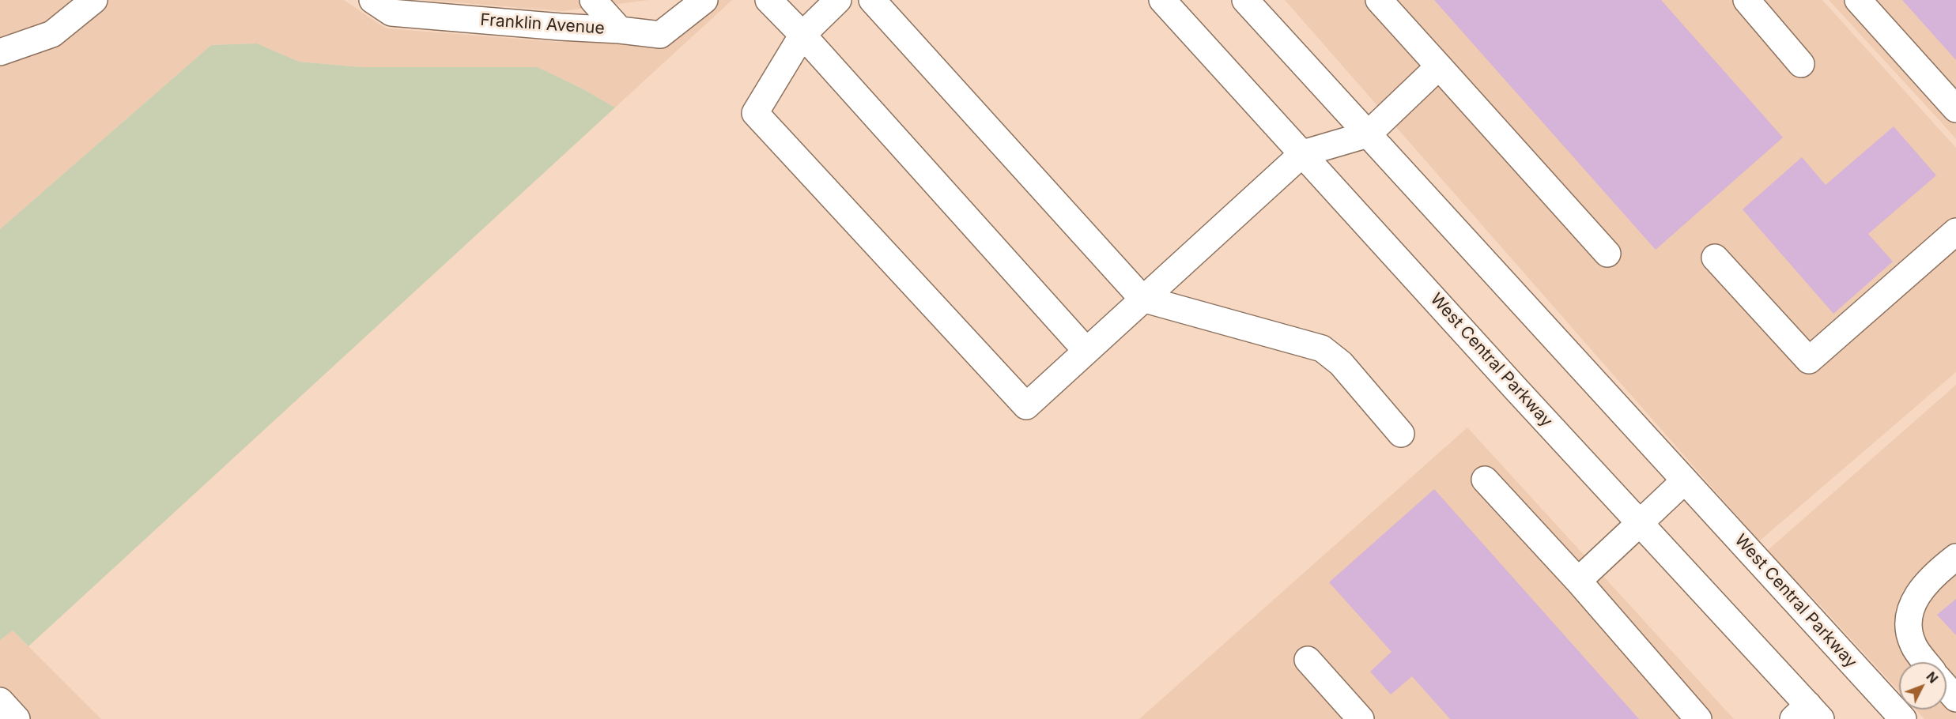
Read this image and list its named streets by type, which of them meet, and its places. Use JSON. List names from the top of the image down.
{
  "streets": {
    "main road": ["Franklin Avenue", "West Central Parkway"]
  },
  "north": "top right"
}
